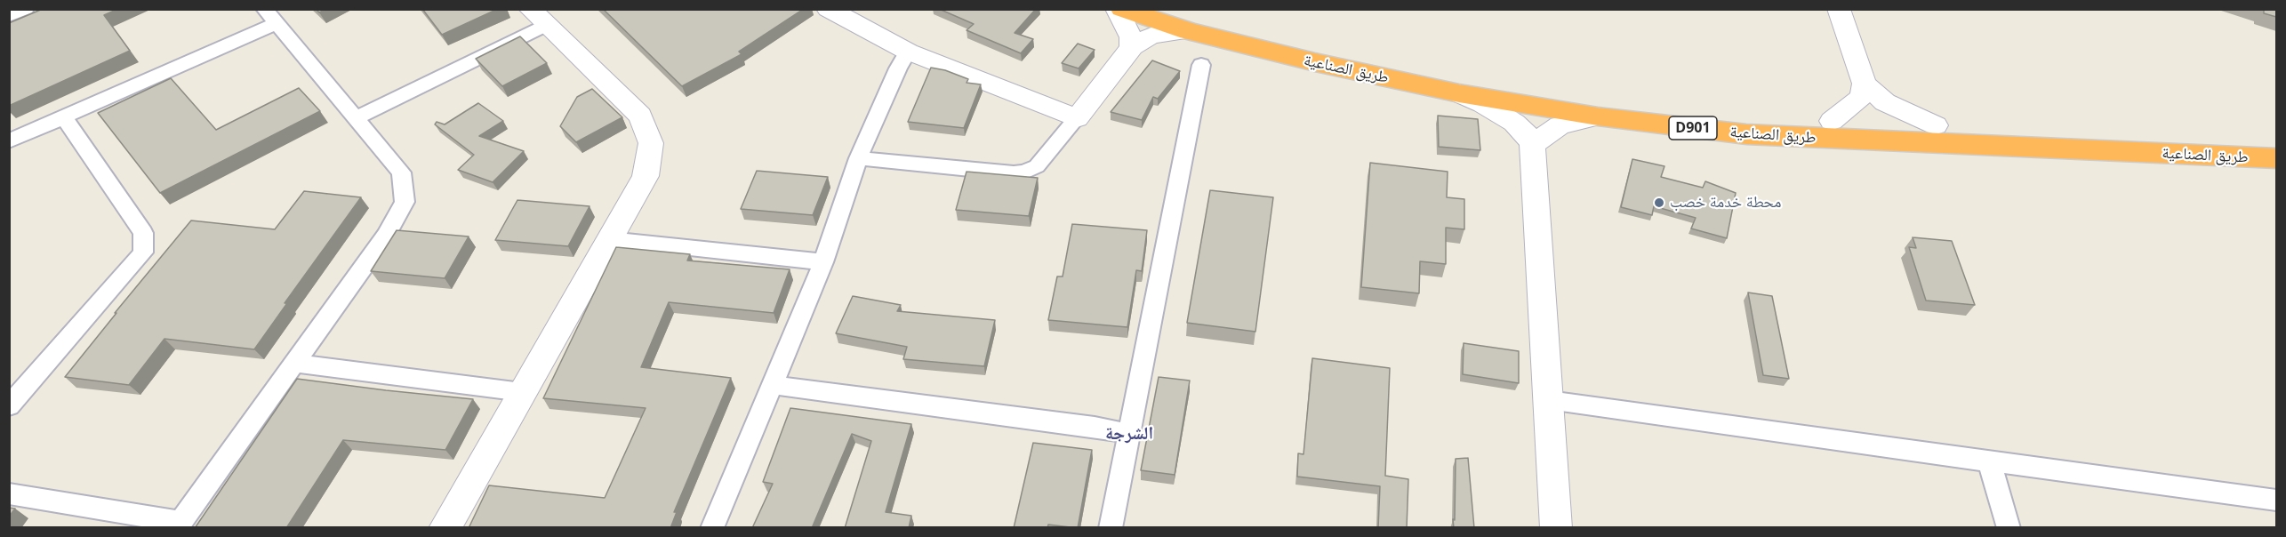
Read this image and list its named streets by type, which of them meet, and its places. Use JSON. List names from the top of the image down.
{
  "streets": {
    "highway": ["طريق الصناعية", "D901"]
  },
  "districts": ["الشرجة"],
  "places": ["محطة خدمة خصب"]
}
